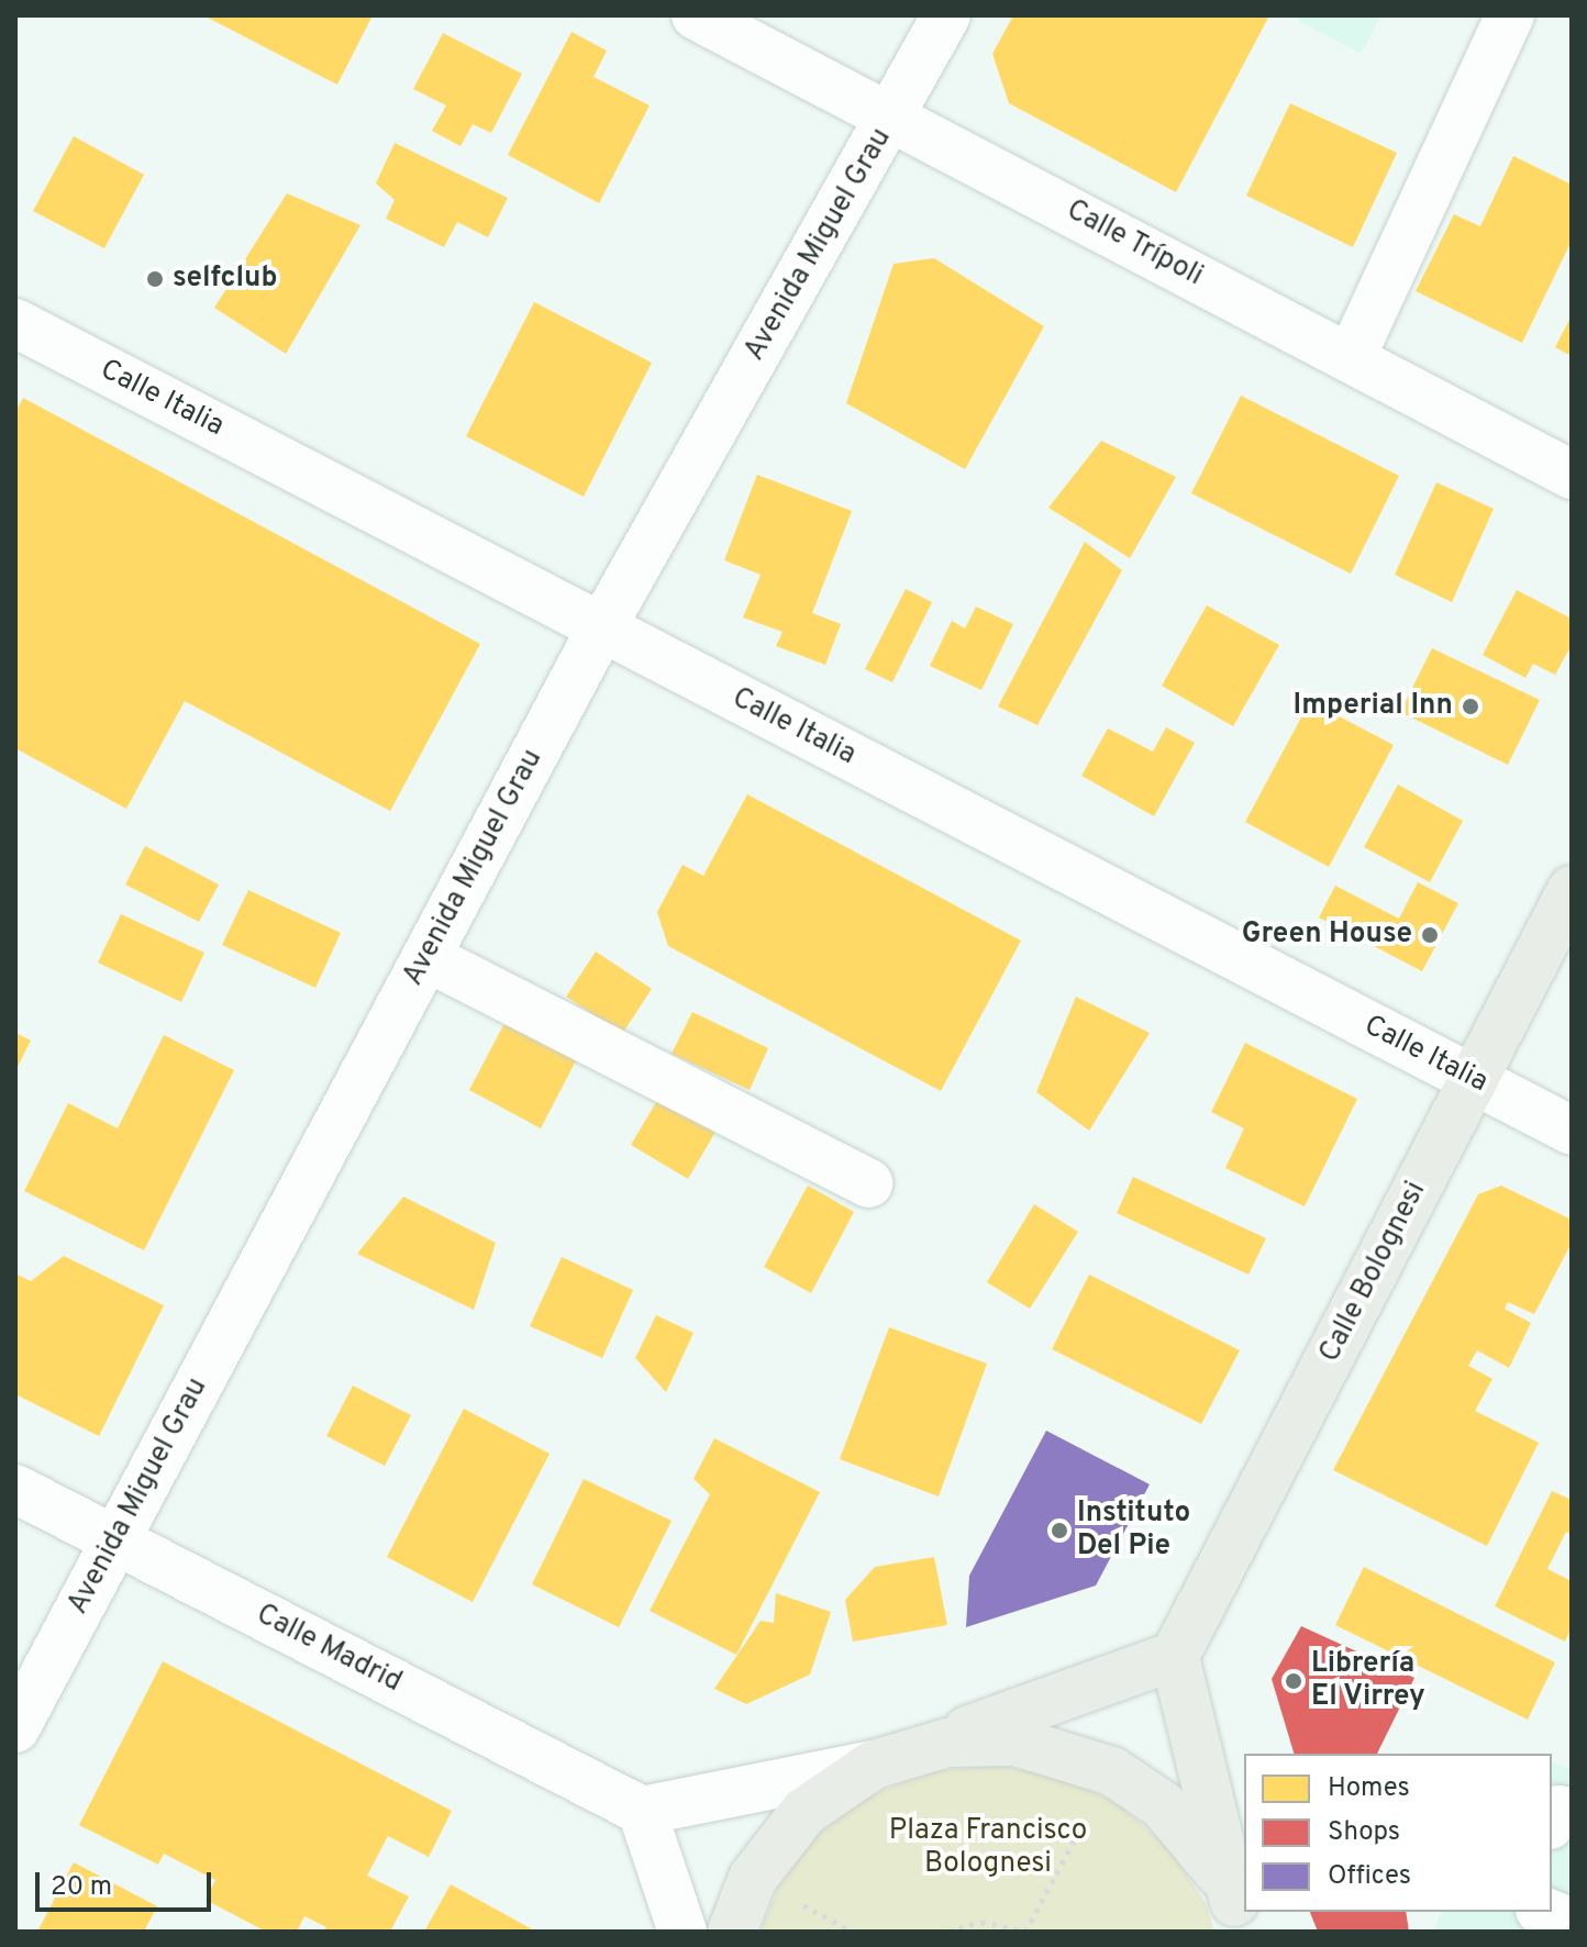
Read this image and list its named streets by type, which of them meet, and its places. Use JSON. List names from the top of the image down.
{
  "streets": {
    "main road": ["Calle Bolognesi"],
    "street": [
      "Calle Trípoli",
      "Avenida Miguel Grau",
      "Calle Italia",
      "Calle Madrid"
    ]
  },
  "crossings": [
    ["Calle Trípoli", "Avenida Miguel Grau"],
    ["Avenida Miguel Grau", "Calle Italia"],
    ["Avenida Miguel Grau", "Calle Madrid"],
    ["Calle Italia", "Calle Bolognesi"]
  ],
  "parks": ["Plaza Francisco Bolognesi"],
  "places": [
    "selfclub",
    "Imperial Inn",
    "Green House",
    "Instituto Del Pie",
    "Librería El Virrey"
  ],
  "legend": ["Homes", "Shops", "Offices"],
  "scale_bar": "20 m"
}
